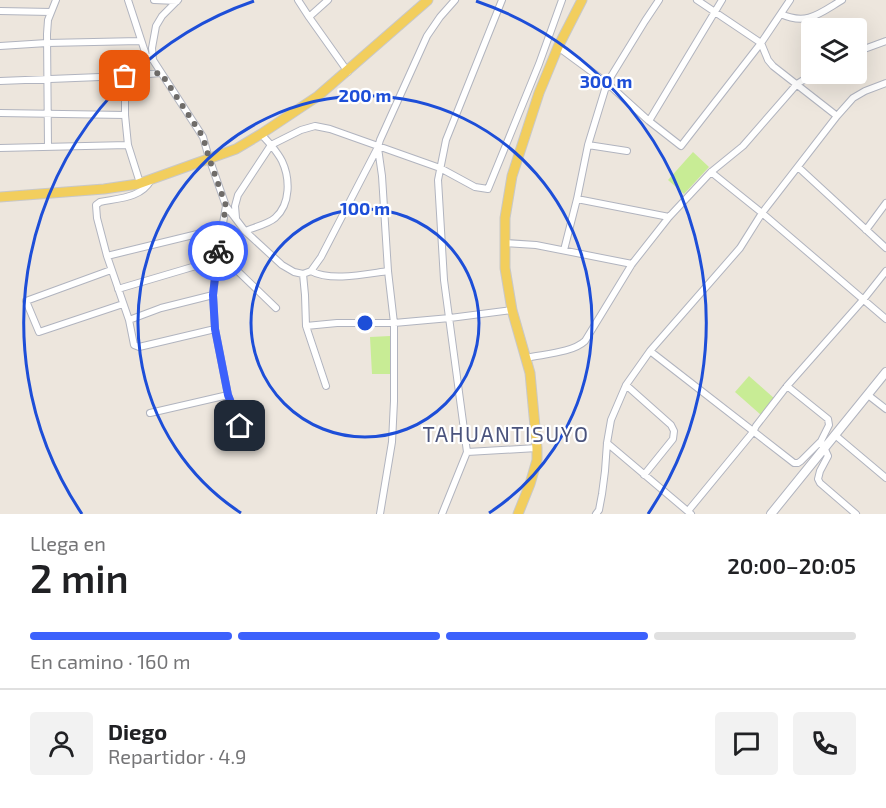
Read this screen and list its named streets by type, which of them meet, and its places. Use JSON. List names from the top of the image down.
{
  "districts": ["TAHUANTISUYO"],
  "page": {
    "heading": ["2 min", "Llega en", "20:00–20:05"],
    "panel": ["Diego", "Repartidor · 4.9"],
    "bar": "En camino · 160 m"
  },
  "rings": ["300 m", "200 m", "100 m"]
}
